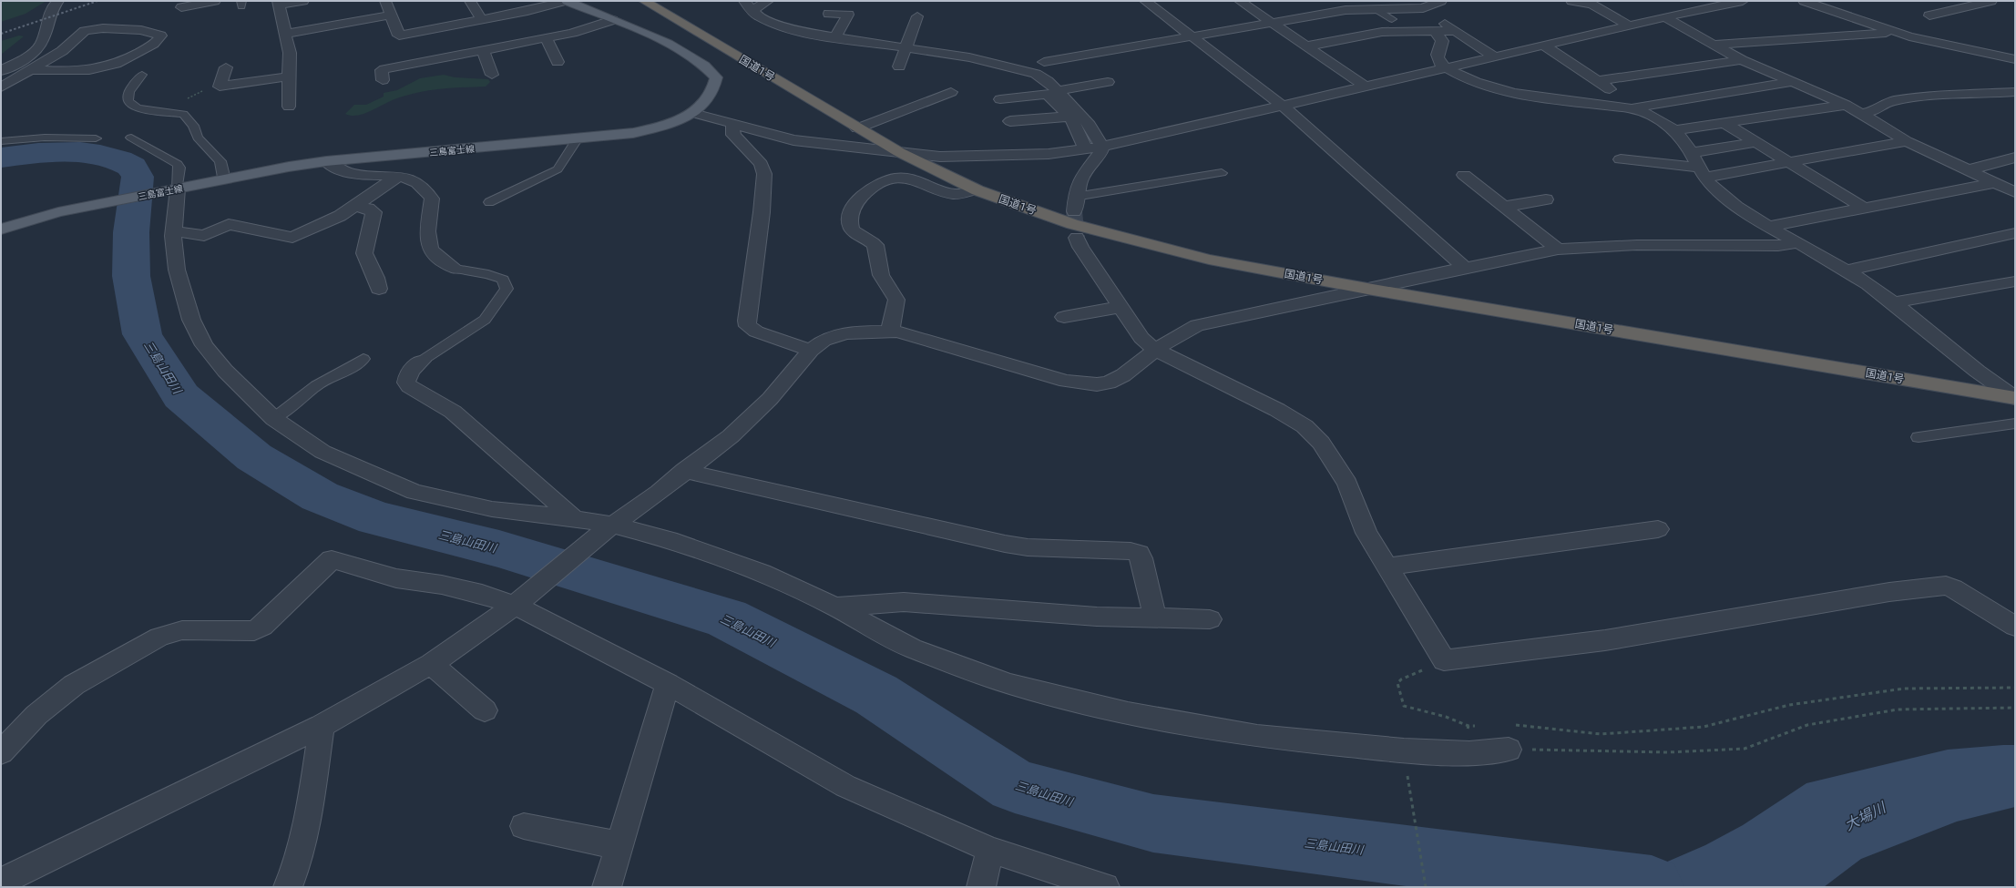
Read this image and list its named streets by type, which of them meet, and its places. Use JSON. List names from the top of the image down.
{
  "streets": {
    "highway": ["国道1号"],
    "main road": ["三島富士線"]
  },
  "water": ["三島山田川", "大場川"]
}
